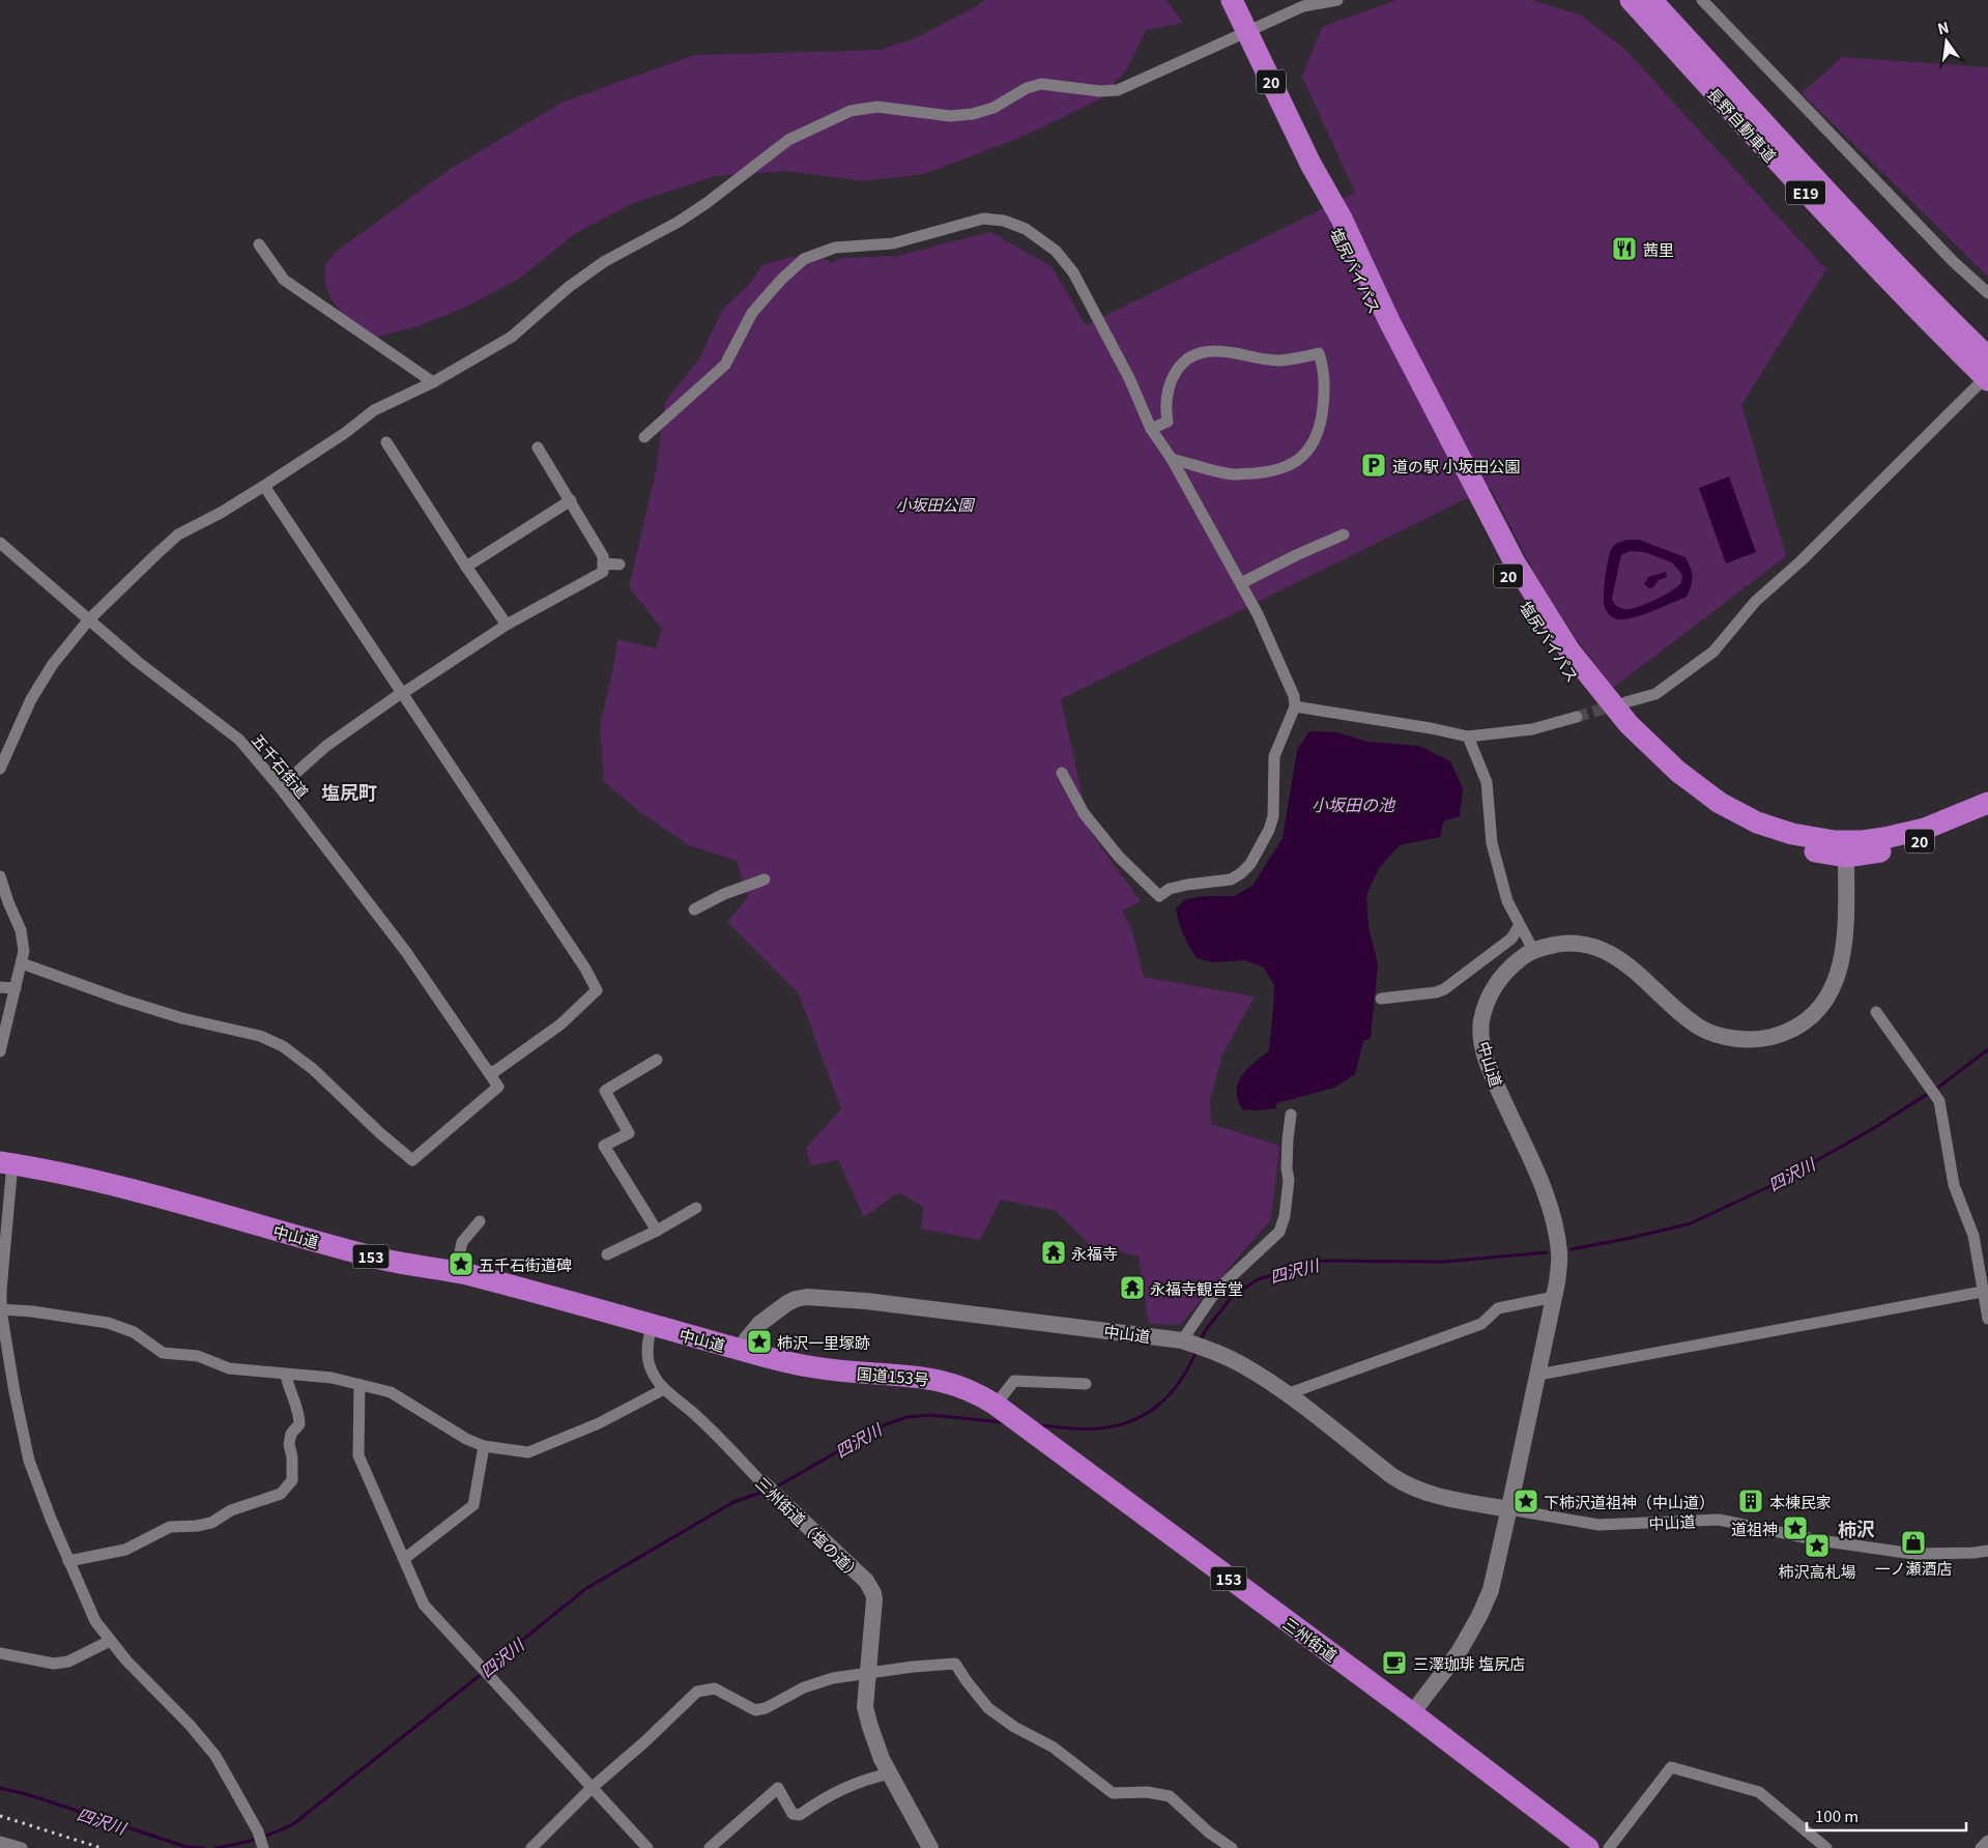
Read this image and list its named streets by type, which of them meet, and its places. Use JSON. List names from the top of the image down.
{
  "streets": {
    "highway": [
      "20",
      "長野自動車道",
      "E19",
      "塩尻バイパス",
      "中山道",
      "153",
      "国道153号",
      "三州街道"
    ],
    "street": ["五千石街道", "三州街道（塩の道）"]
  },
  "crossings": [
    ["20", "塩尻バイパス"],
    ["20", "中山道"],
    ["塩尻バイパス", "中山道"],
    ["中山道", "国道153号"],
    ["中山道", "三州街道（塩の道）"],
    ["国道153号", "三州街道"]
  ],
  "districts": ["塩尻町", "柿沢"],
  "water": ["小坂田の池", "四沢川"],
  "parks": ["小坂田公園"],
  "places": {
    "restaurant": ["茜里"],
    "parking": ["道の駅 小坂田公園"],
    "temple": ["永福寺", "永福寺観音堂"],
    "place": [
      "五千石街道碑",
      "柿沢一里塚跡",
      "下柿沢道祖神（中山道）",
      "道祖神",
      "柿沢高札場"
    ],
    "building": ["本棟民家"],
    "shop": ["一ノ瀬酒店"],
    "cafe": ["三澤珈琲 塩尻店"]
  },
  "scale_bar": "100 m",
  "north": "top"
}
